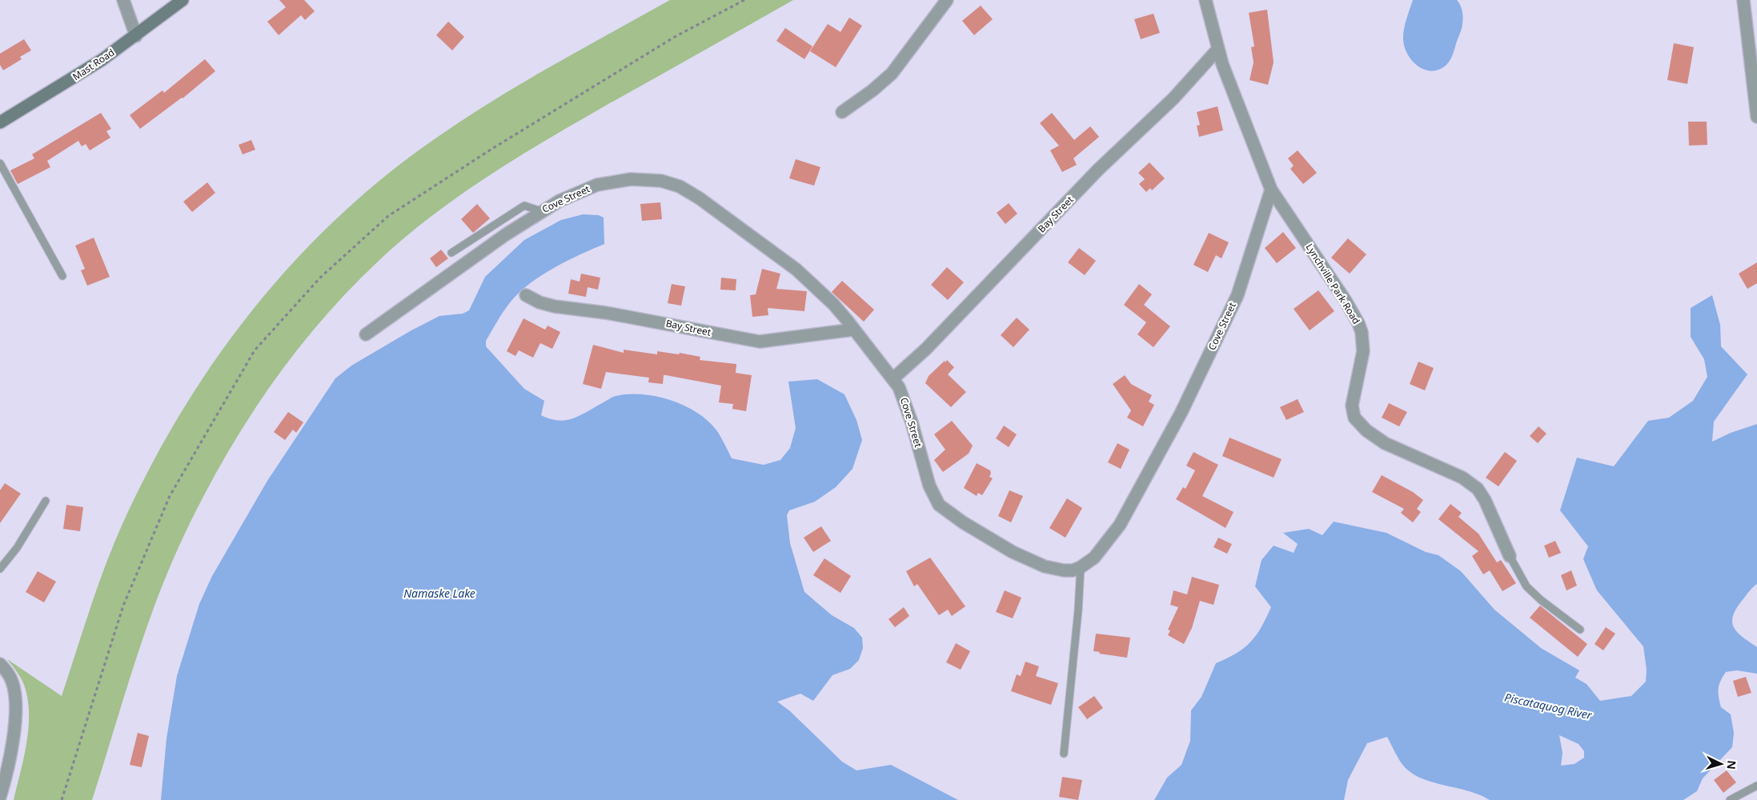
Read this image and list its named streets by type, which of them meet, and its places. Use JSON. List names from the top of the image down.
{
  "streets": {
    "main road": ["Mast Road"],
    "street": ["Cove Street", "Bay Street", "Lynchville Park Road"]
  },
  "crossings": [
    ["Cove Street", "Bay Street"],
    ["Cove Street", "Lynchville Park Road"],
    ["Bay Street", "Lynchville Park Road"]
  ],
  "water": ["Namaske Lake", "Piscataquog River"],
  "north": "right"
}
